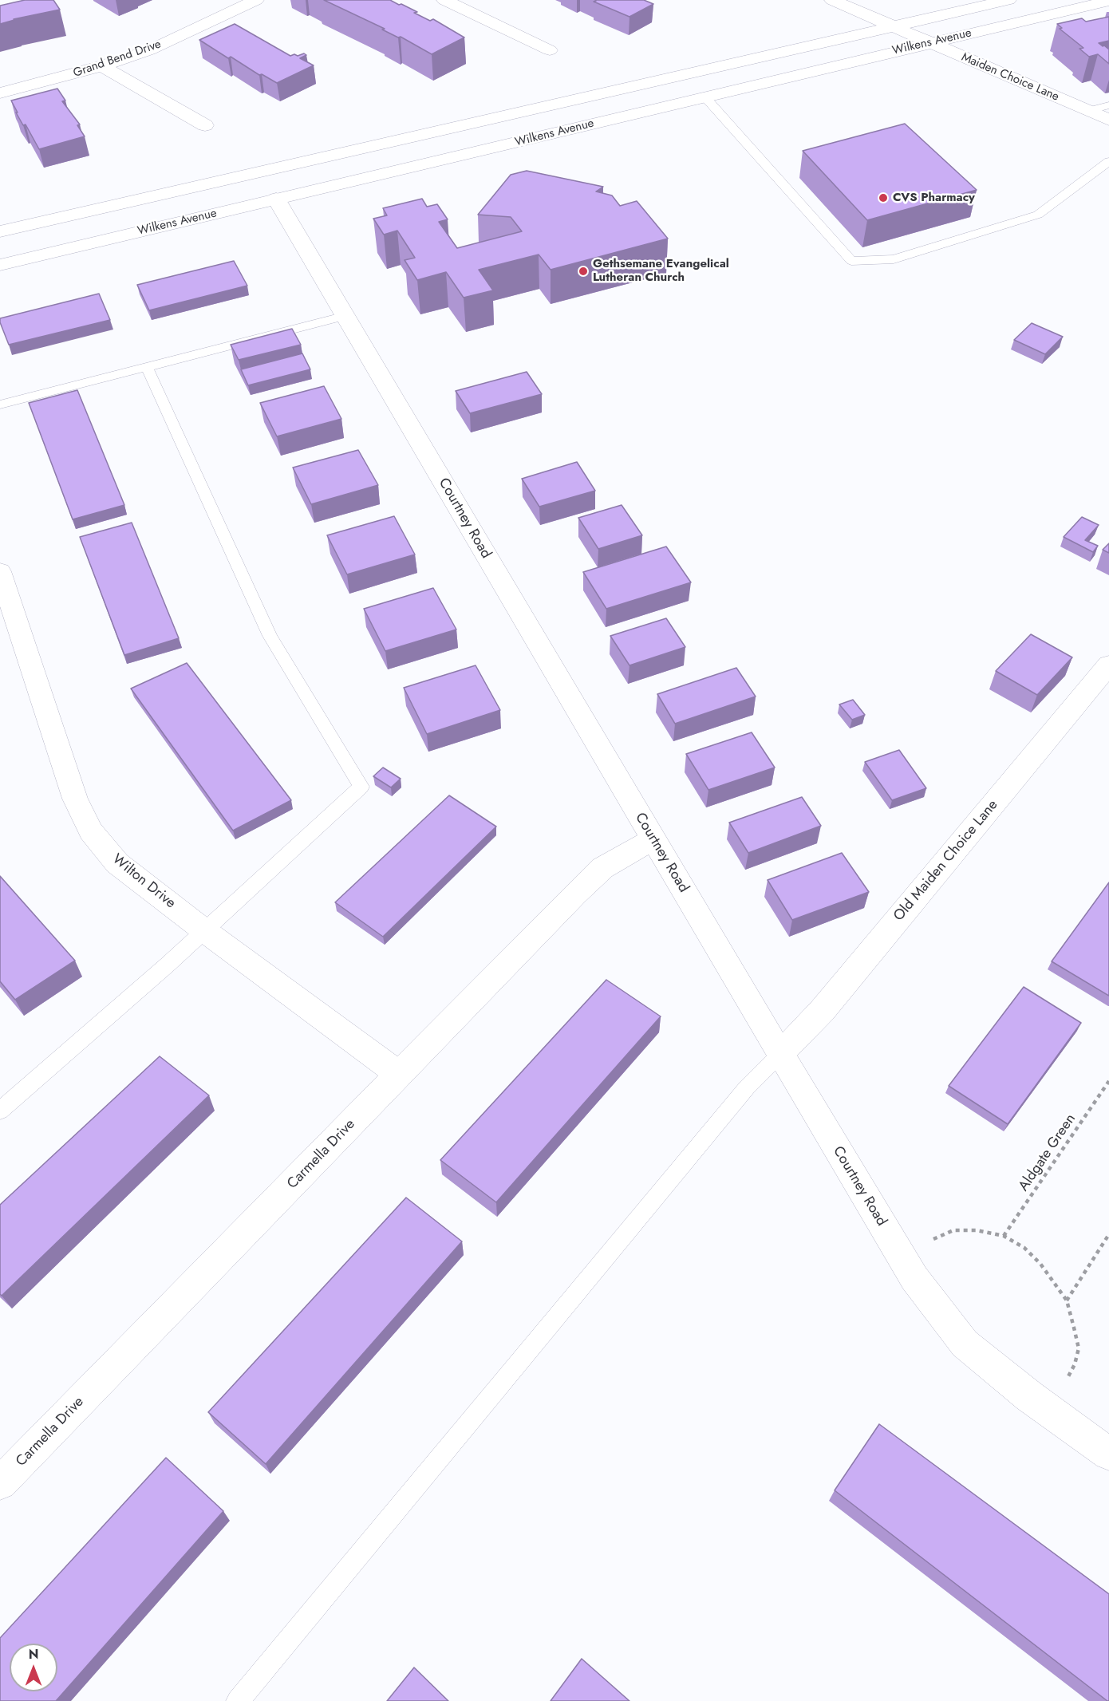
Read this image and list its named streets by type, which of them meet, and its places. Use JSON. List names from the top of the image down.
{
  "streets": {
    "street": [
      "Wilkens Avenue",
      "Grand Bend Drive",
      "Maiden Choice Lane",
      "Courtney Road",
      "Old Maiden Choice Lane",
      "Wilton Drive",
      "Carmella Drive"
    ],
    "path": ["Aldgate Green"]
  },
  "crossings": [
    ["Wilkens Avenue", "Maiden Choice Lane"],
    ["Wilkens Avenue", "Courtney Road"],
    ["Courtney Road", "Old Maiden Choice Lane"],
    ["Courtney Road", "Carmella Drive"],
    ["Wilton Drive", "Carmella Drive"]
  ],
  "places": ["CVS Pharmacy", "Gethsemane Evangelical Lutheran Church"],
  "north": "top"
}
